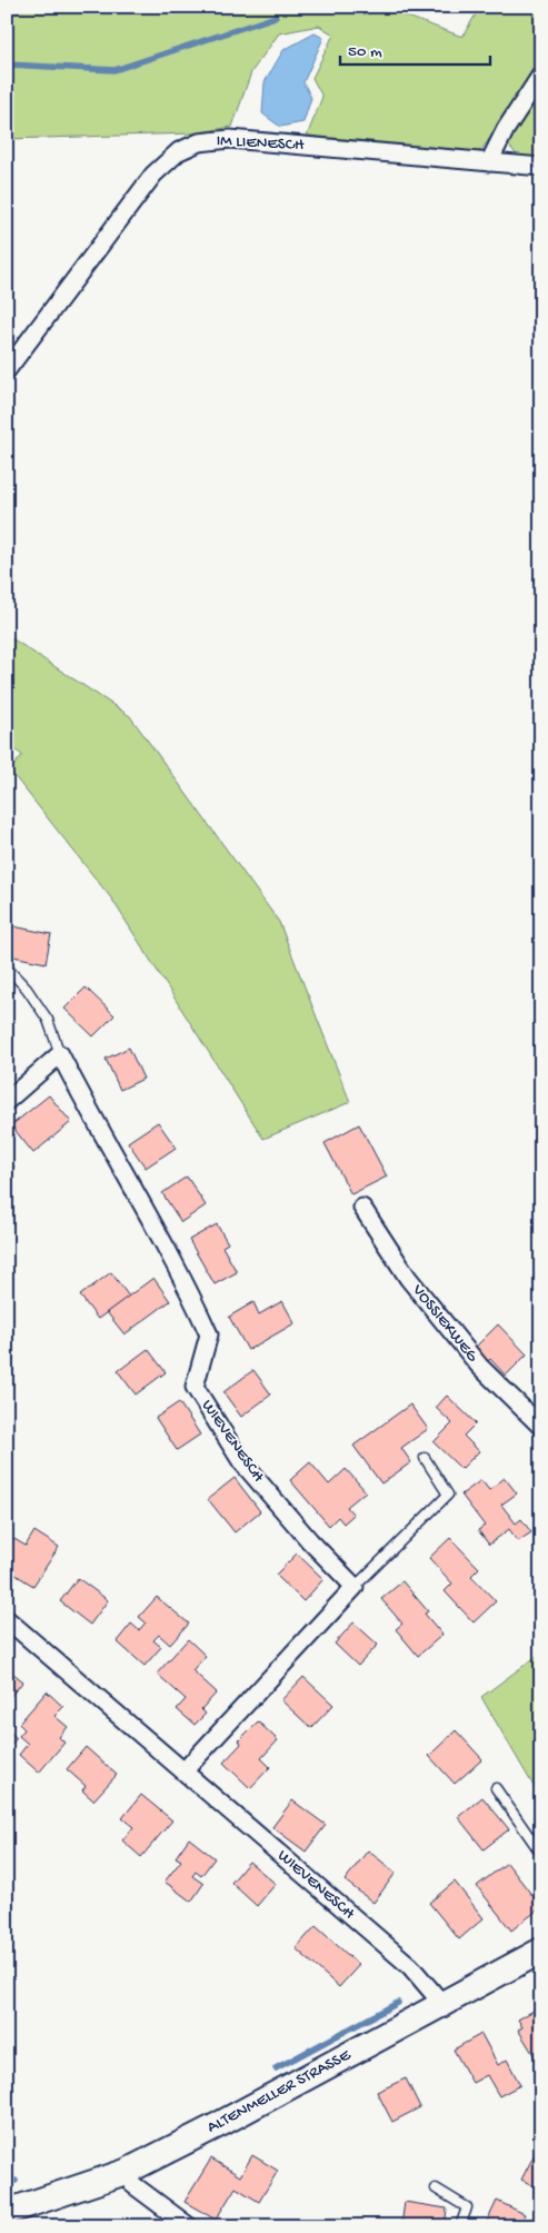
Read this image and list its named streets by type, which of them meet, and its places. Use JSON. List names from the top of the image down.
{
  "streets": {
    "street": [
      "IM LIENESCH",
      "VOSSIEKWEG",
      "WIEVENESCH",
      "ALTENMELLER STRASSE"
    ]
  },
  "crossings": [
    ["WIEVENESCH", "ALTENMELLER STRASSE"]
  ],
  "scale_bar": "50 m"
}
